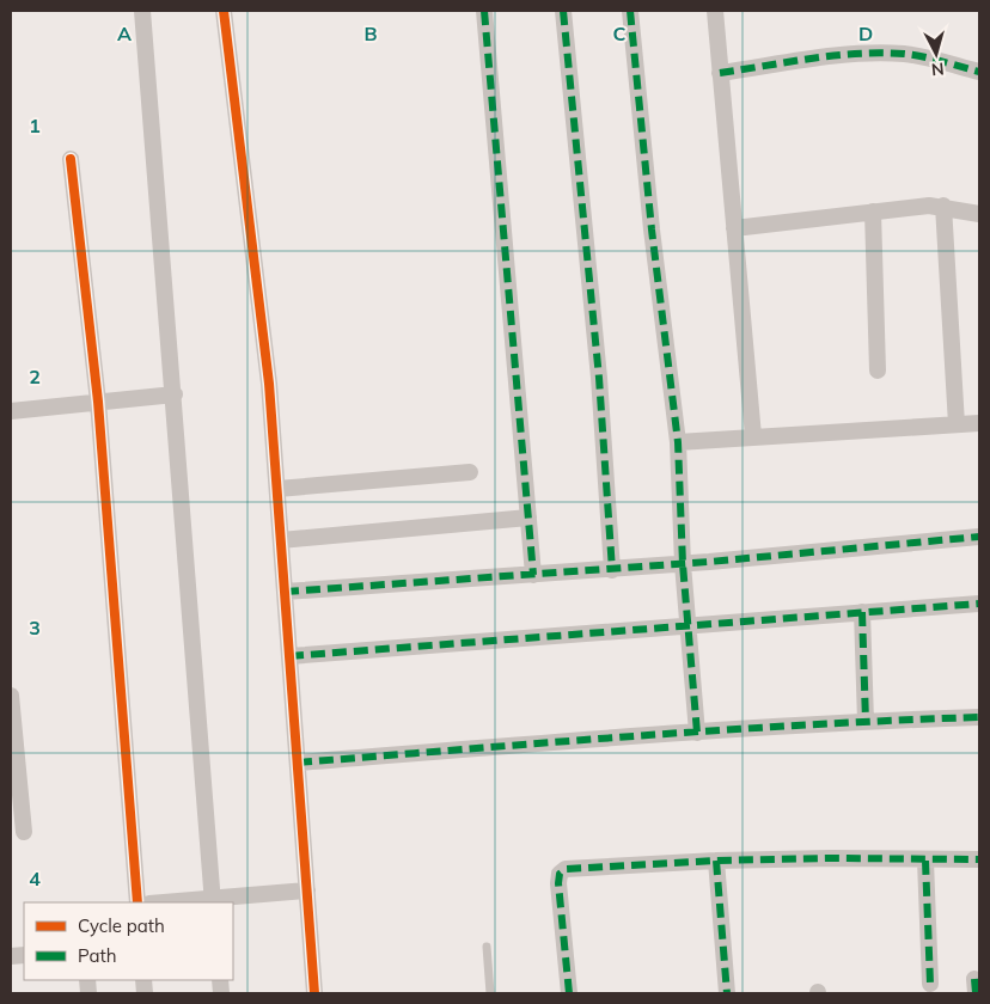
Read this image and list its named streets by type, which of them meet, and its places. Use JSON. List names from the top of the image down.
{
  "legend": ["Cycle path", "Path"],
  "north": "bottom",
  "grid": {
    "columns": [
      "A",
      "B",
      "C",
      "D"
    ],
    "rows": [
      "1",
      "2",
      "3",
      "4"
    ]
  }
}
